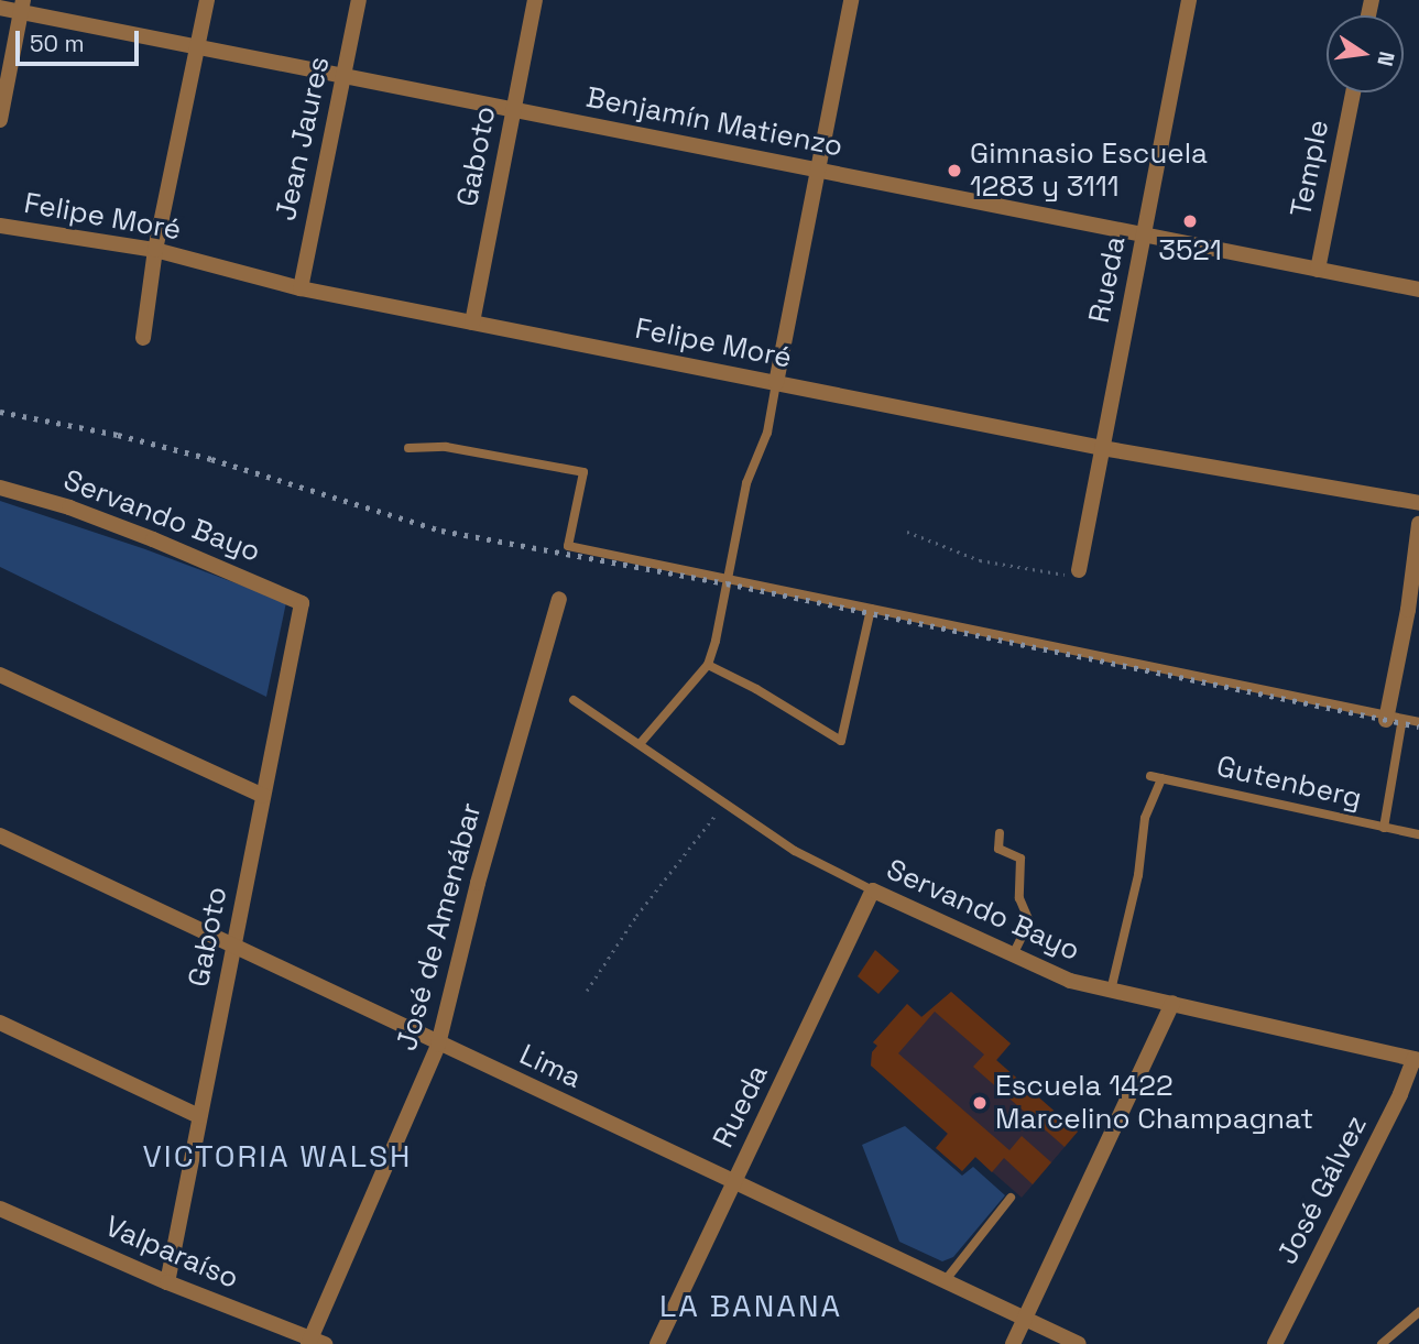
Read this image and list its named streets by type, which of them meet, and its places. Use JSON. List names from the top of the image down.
{
  "streets": {
    "street": [
      "Benjamín Matienzo",
      "Jean Jaures",
      "Gaboto",
      "Temple",
      "Felipe Moré",
      "Rueda",
      "Servando Bayo",
      "José de Amenábar",
      "Lima",
      "José Gálvez",
      "Valparaíso"
    ],
    "lane": ["Gutenberg"]
  },
  "crossings": [
    ["Benjamín Matienzo", "Jean Jaures"],
    ["Benjamín Matienzo", "Gaboto"],
    ["Benjamín Matienzo", "Temple"],
    ["Benjamín Matienzo", "Rueda"],
    ["Jean Jaures", "Felipe Moré"],
    ["Gaboto", "Felipe Moré"],
    ["Gaboto", "Servando Bayo"],
    ["Gaboto", "Lima"],
    ["Gaboto", "Valparaíso"],
    ["Felipe Moré", "Rueda"],
    ["Rueda", "Servando Bayo"],
    ["Rueda", "Lima"],
    ["Servando Bayo", "José Gálvez"],
    ["José de Amenábar", "Lima"],
    ["José de Amenábar", "Valparaíso"]
  ],
  "districts": ["VICTORIA WALSH", "LA BANANA"],
  "places": ["Gimnasio Escuela 1283 y 3111", "3521", "Escuela 1422 Marcelino Champagnat"],
  "scale_bar": "50 m",
  "north": "right"
}
